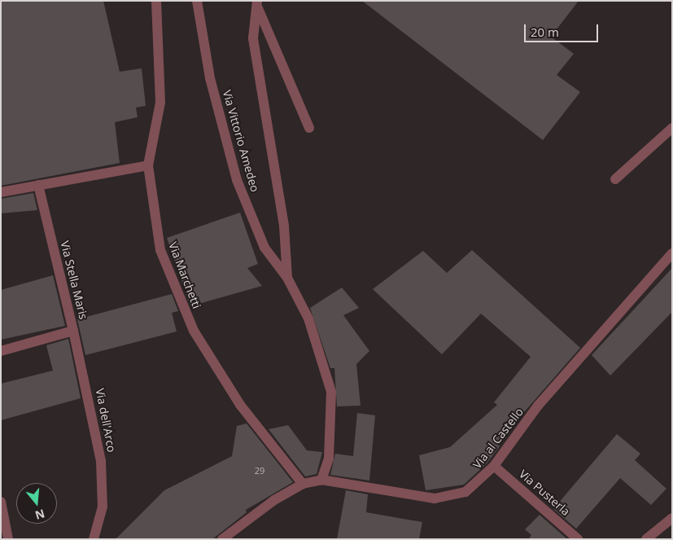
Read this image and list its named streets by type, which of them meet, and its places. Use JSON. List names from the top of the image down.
{
  "streets": {
    "street": [
      "Via Vittorio Amedeo",
      "Via Marchetti",
      "Via Stella Maris",
      "Via dell'Arco",
      "Via al Castello",
      "Via Pusterla"
    ]
  },
  "crossings": [
    ["Via Vittorio Amedeo", "Via al Castello"],
    ["Via Marchetti", "Via al Castello"],
    ["Via Stella Maris", "Via dell'Arco"],
    ["Via al Castello", "Via Pusterla"]
  ],
  "house_numbers": ["29"],
  "scale_bar": "20 m",
  "north": "bottom"
}
